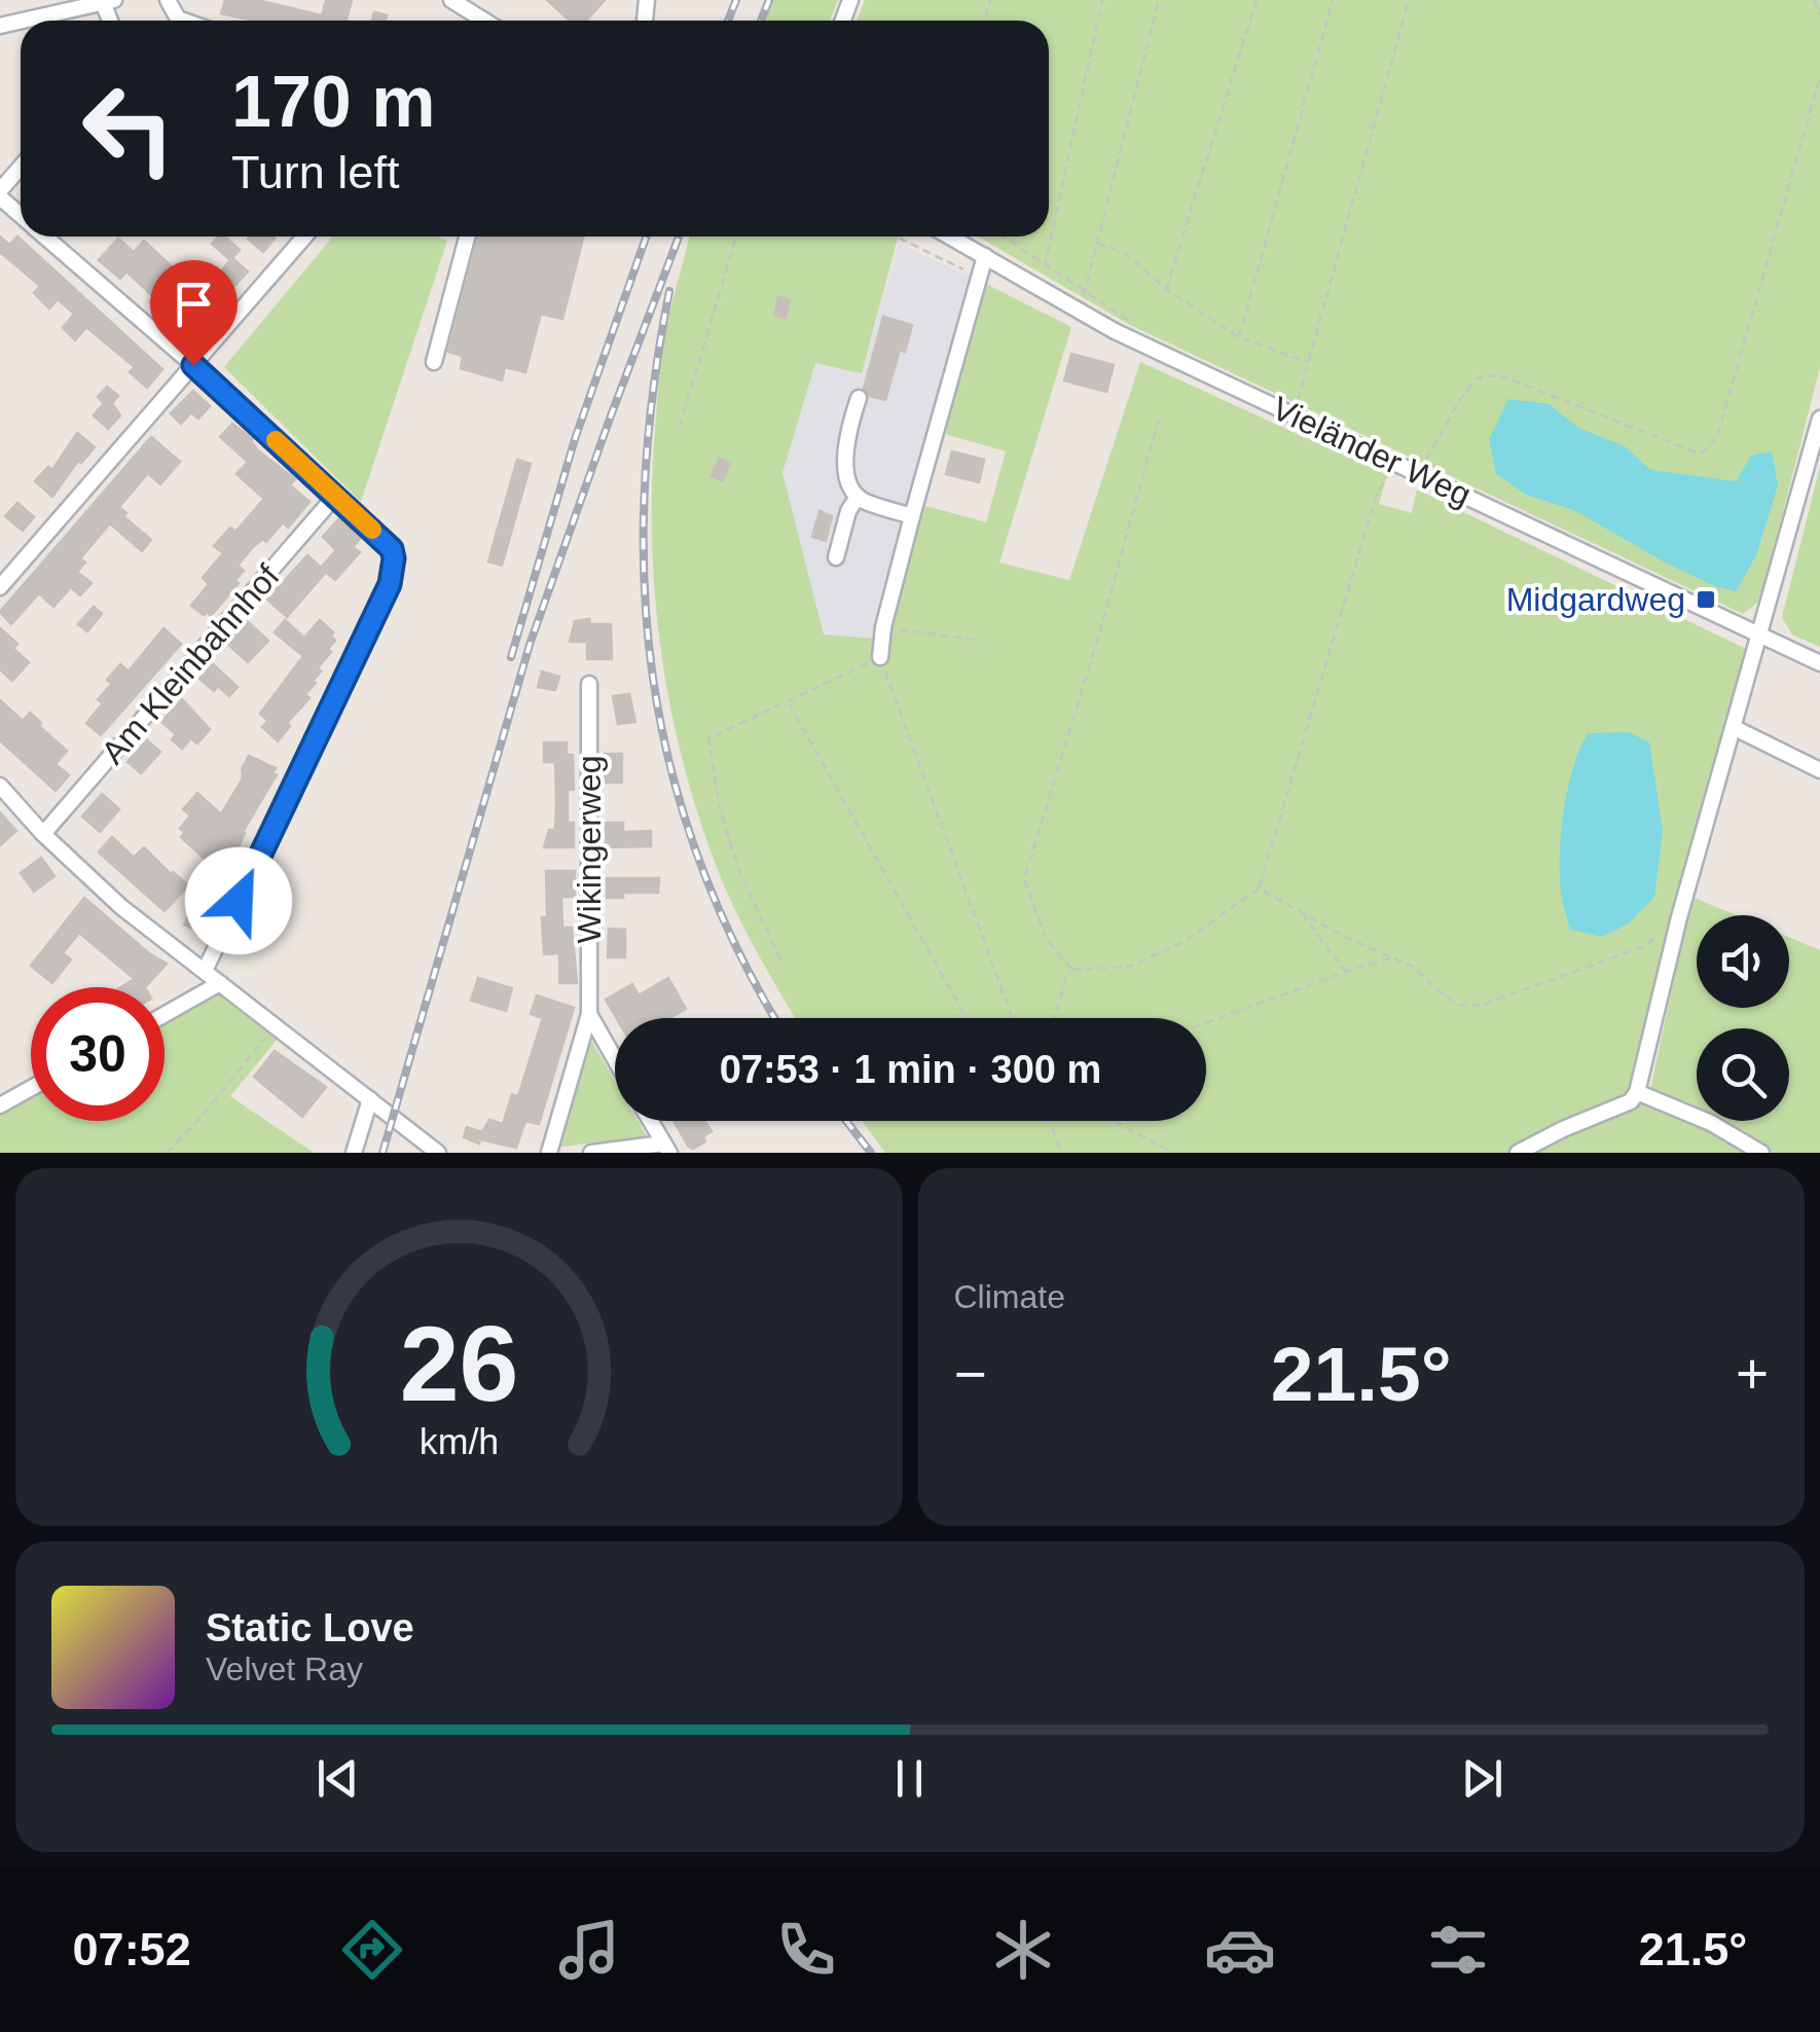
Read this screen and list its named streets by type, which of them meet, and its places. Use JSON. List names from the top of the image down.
{
  "streets": {
    "street": ["Vieländer Weg", "Am Kleinbahnhof", "Wikingerweg"]
  },
  "places": {
    "transit": ["Midgardweg"]
  },
  "page": {
    "turn": ["170 m", "Turn left"],
    "limit": "30",
    "trip": "07:53 · 1 min · 300 m",
    "tile": "Climate",
    "heat": ["−", "21.5°", "+"],
    "song": ["Static Love", "Velvet Ray"],
    "tabs": ["07:52", "21.5°"],
    "gauge": ["26", "km/h"]
  }
}
